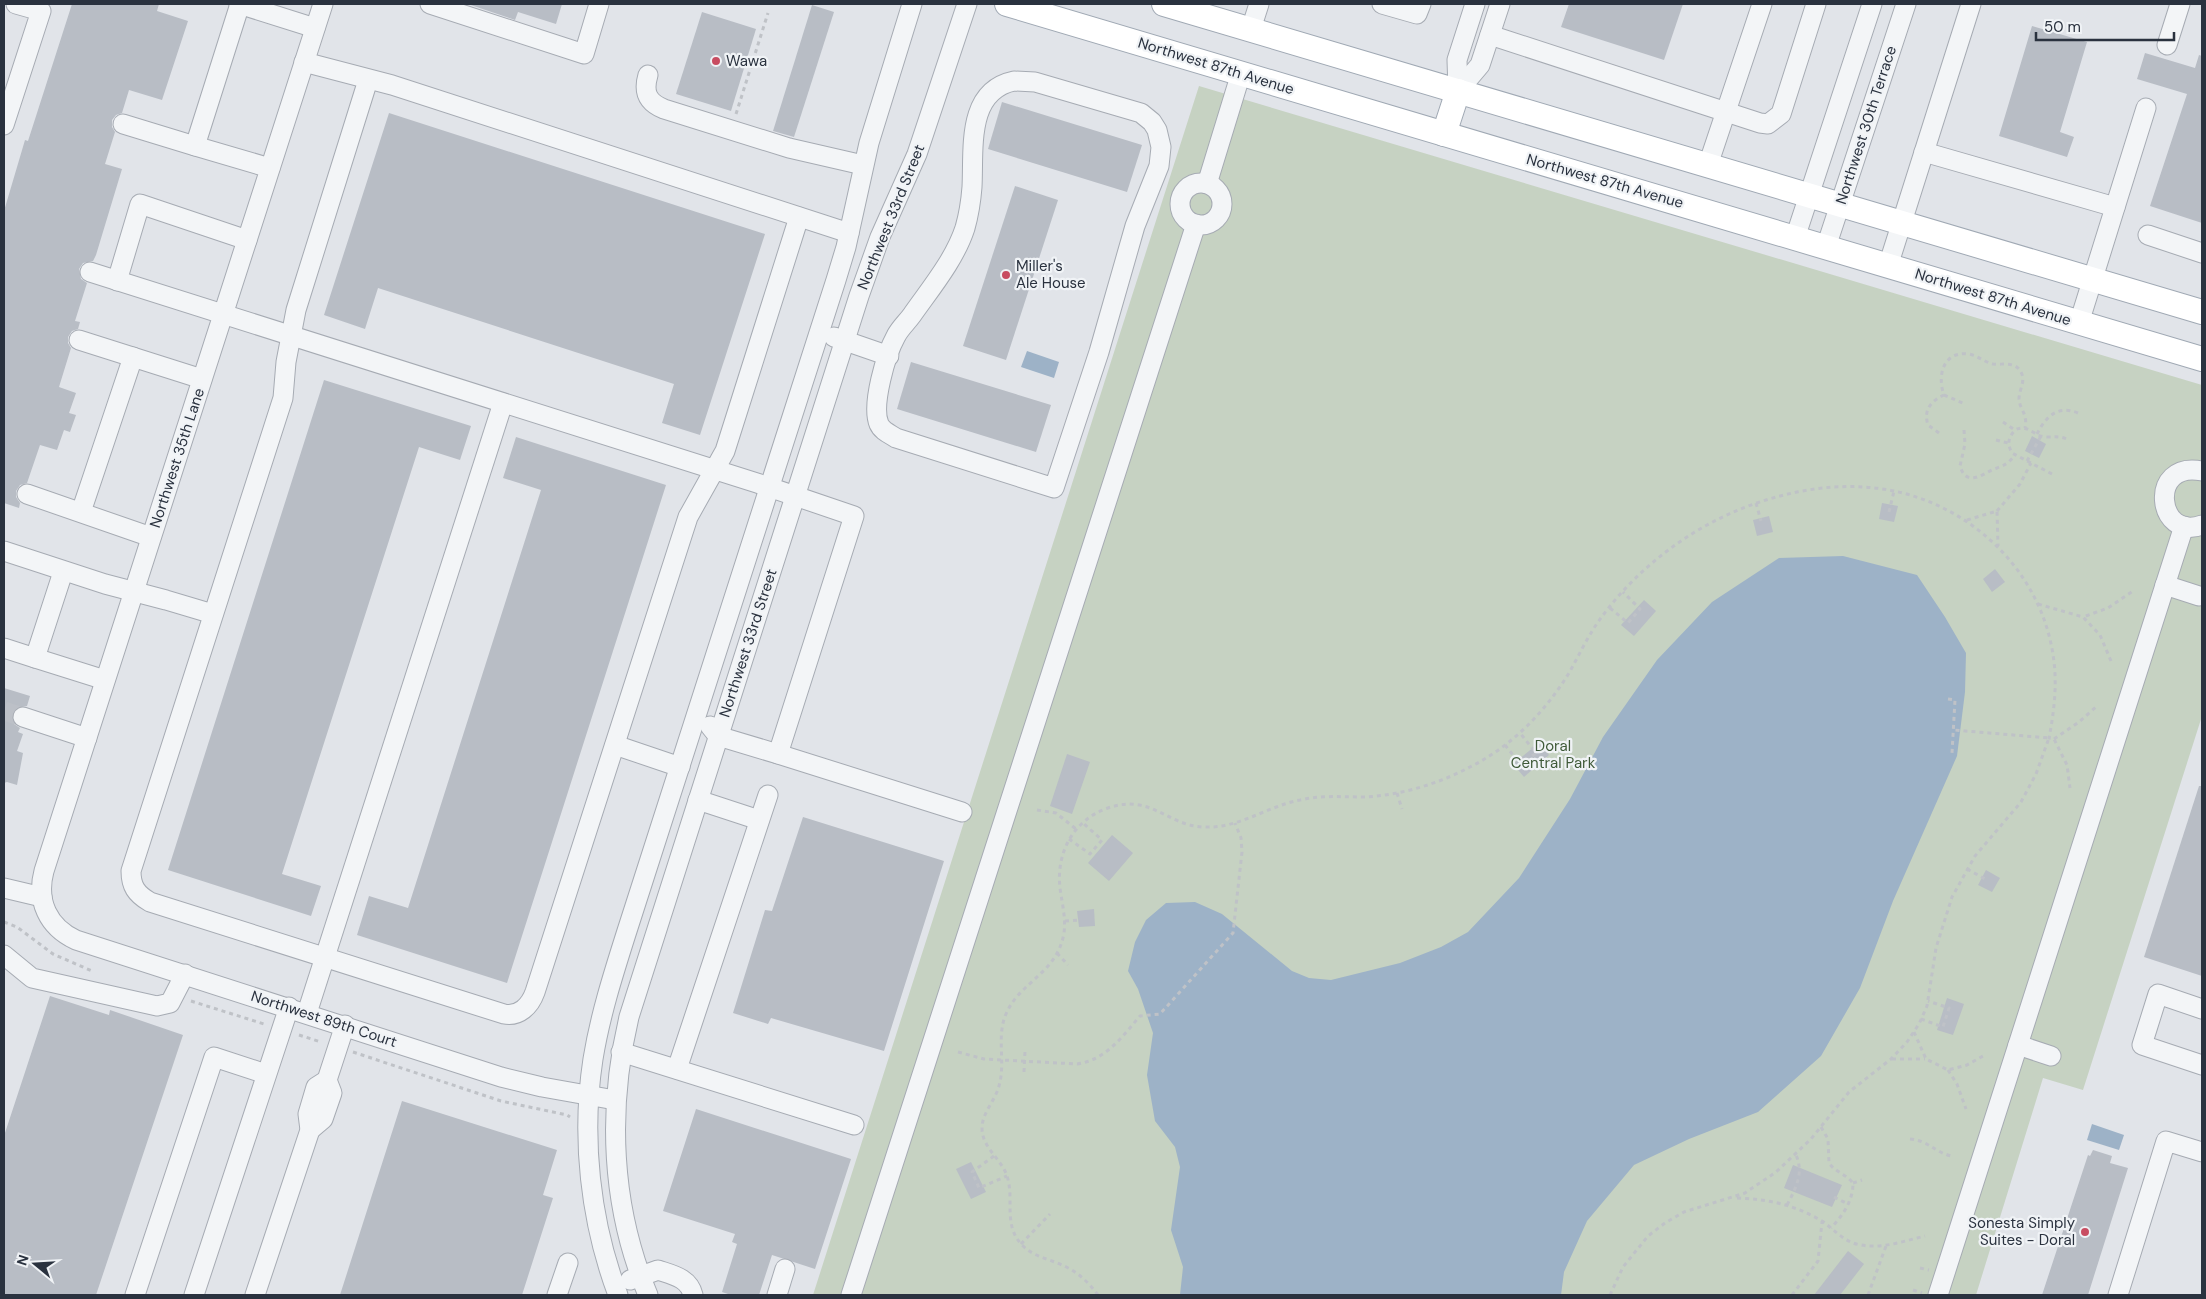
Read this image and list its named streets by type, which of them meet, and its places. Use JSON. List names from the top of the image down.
{
  "streets": {
    "main road": ["Northwest 87th Avenue"],
    "street": [
      "Northwest 30th Terrace",
      "Northwest 33rd Street",
      "Northwest 35th Lane",
      "Northwest 89th Court"
    ]
  },
  "crossings": [
    ["Northwest 87th Avenue", "Northwest 30th Terrace"],
    ["Northwest 33rd Street", "Northwest 89th Court"],
    ["Northwest 35th Lane", "Northwest 89th Court"]
  ],
  "parks": ["Doral Central Park"],
  "places": ["Wawa", "Miller's Ale House", "Sonesta Simply Suites - Doral"],
  "scale_bar": "50 m",
  "north": "left"
}
